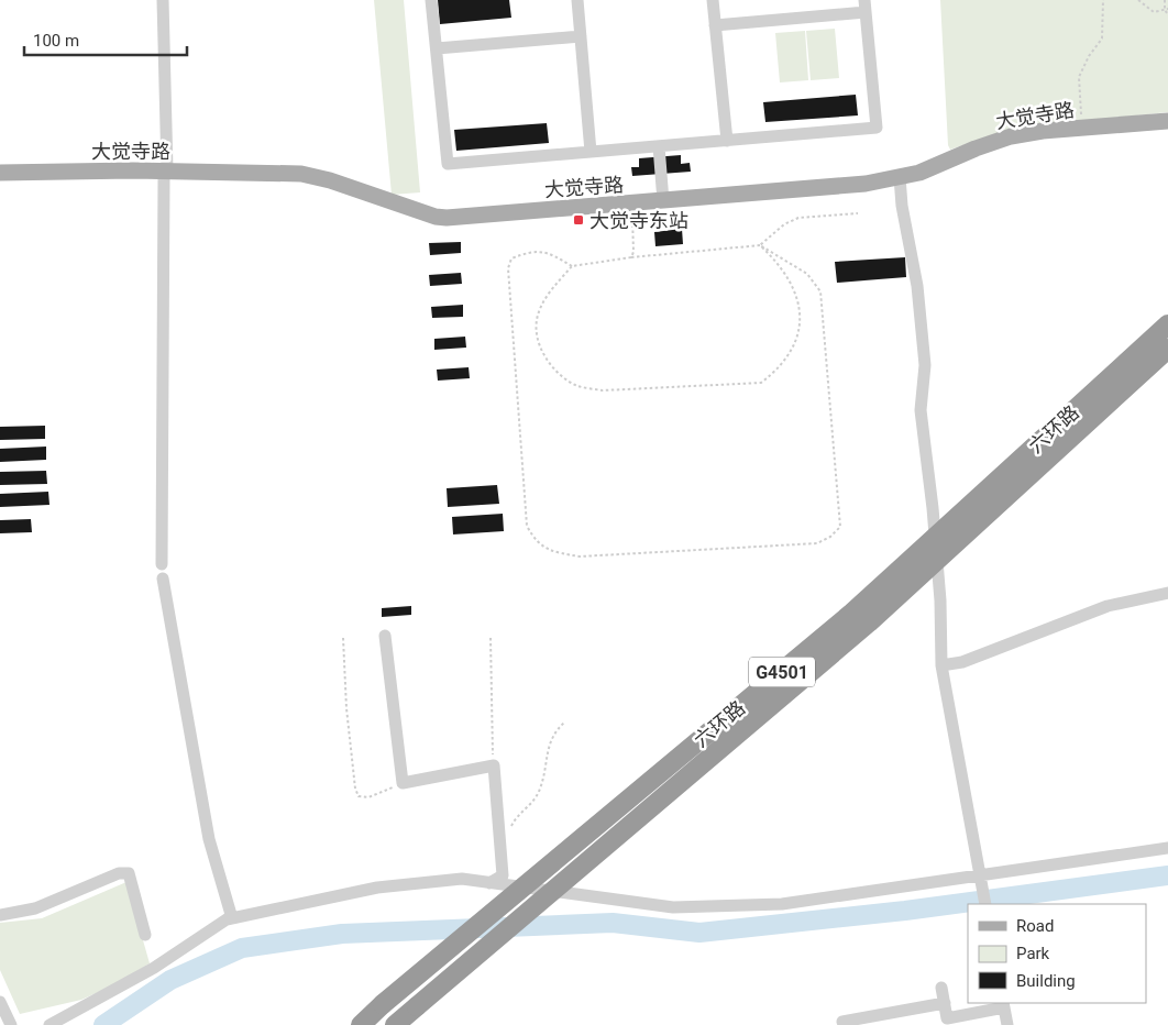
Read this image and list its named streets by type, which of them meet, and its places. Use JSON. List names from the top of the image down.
{
  "streets": {
    "highway": ["六环路", "G4501"],
    "main road": ["大觉寺路"]
  },
  "places": {
    "transit": ["大觉寺东站"]
  },
  "legend": ["Road", "Park", "Building"],
  "scale_bar": "100 m"
}
